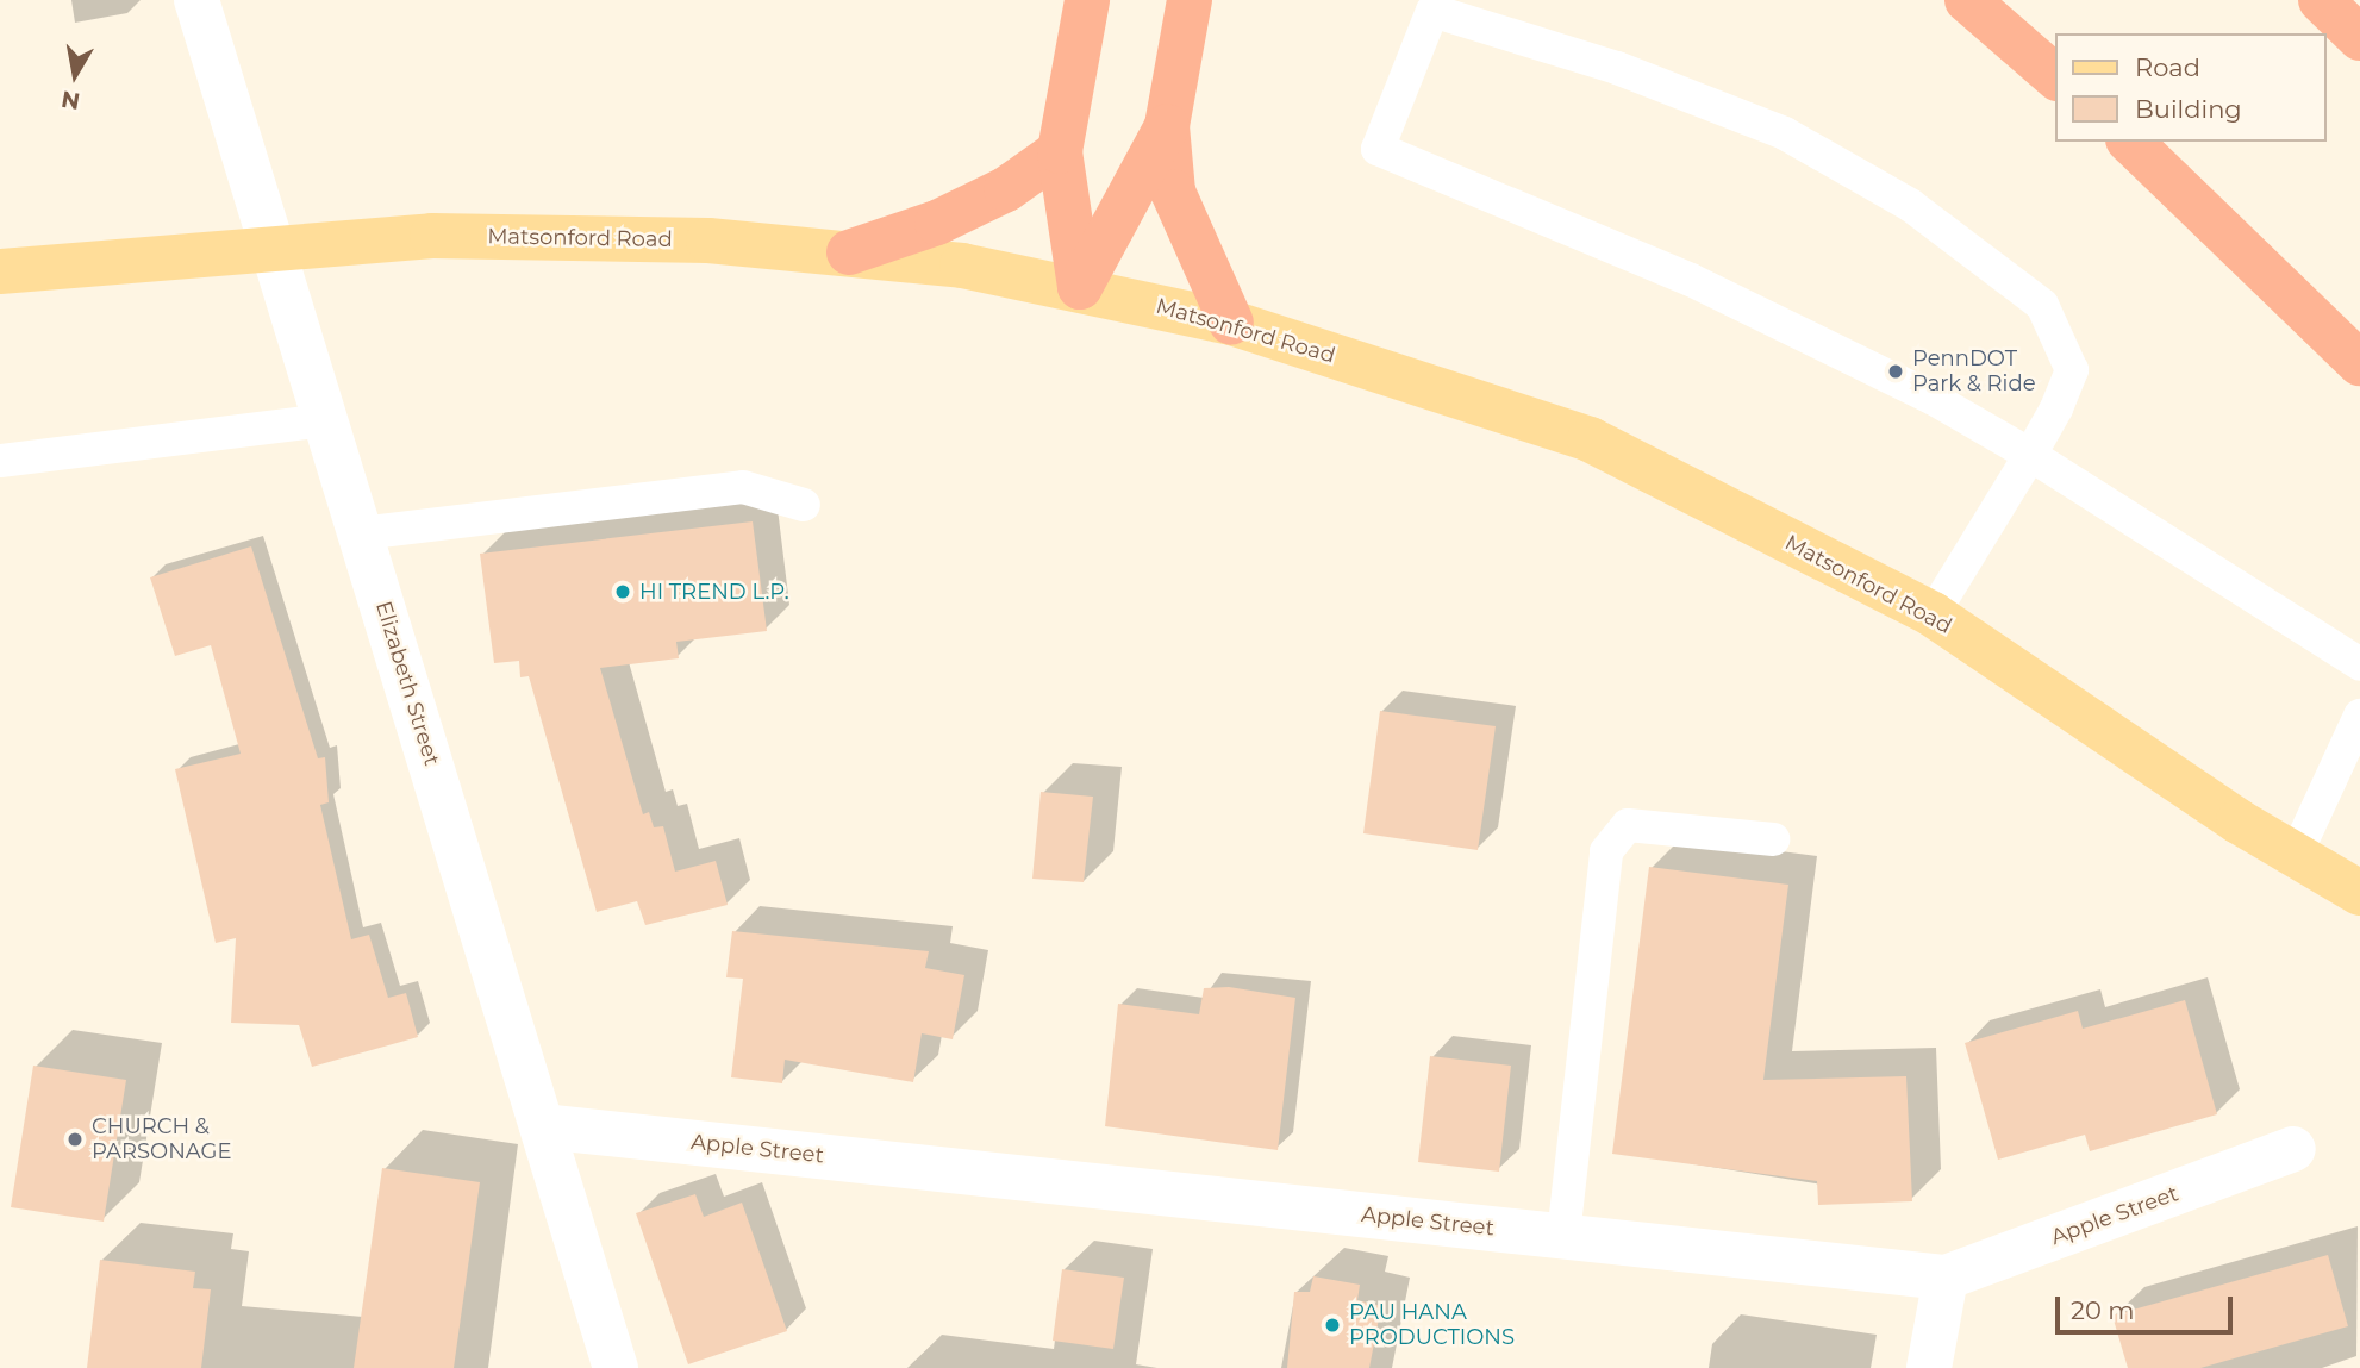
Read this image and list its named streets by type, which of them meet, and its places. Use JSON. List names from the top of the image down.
{
  "streets": {
    "main road": ["Matsonford Road"],
    "street": ["Elizabeth Street", "Apple Street"]
  },
  "crossings": [
    ["Elizabeth Street", "Apple Street"]
  ],
  "places": [
    "PennDOT Park & Ride",
    "HI TREND L.P.",
    "CHURCH & PARSONAGE",
    "PAU HANA PRODUCTIONS"
  ],
  "legend": ["Road", "Building"],
  "scale_bar": "20 m",
  "north": "bottom"
}
